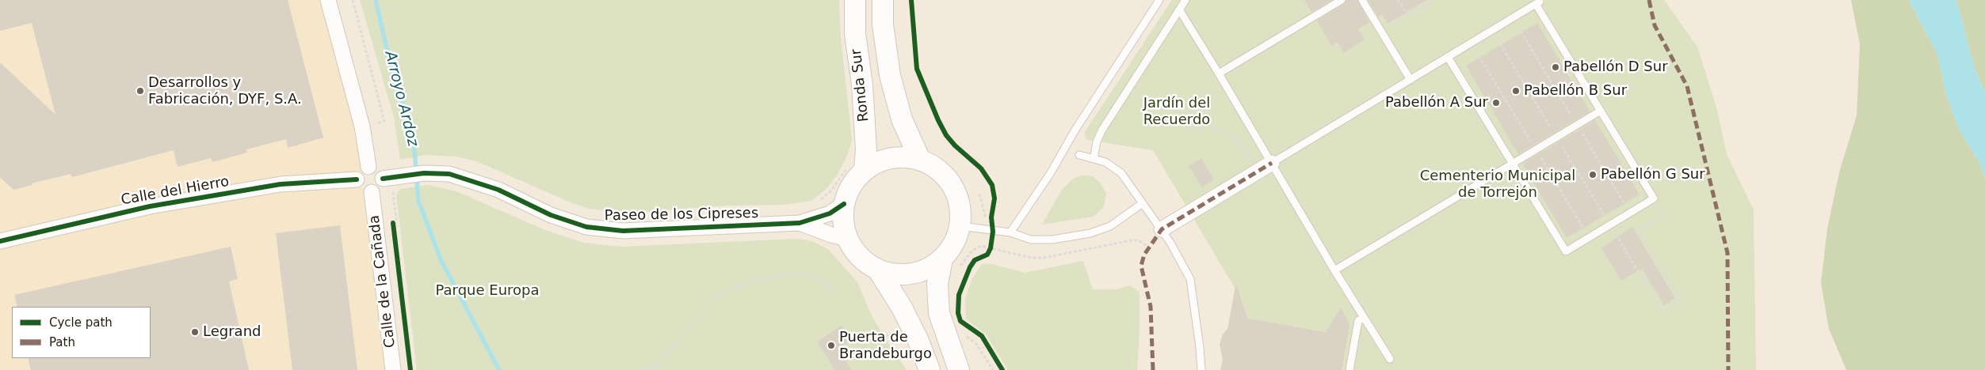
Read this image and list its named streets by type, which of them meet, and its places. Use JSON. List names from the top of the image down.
{
  "streets": {
    "main road": ["Ronda Sur"],
    "street": ["Calle del Hierro", "Paseo de los Cipreses", "Calle de la Cañada"]
  },
  "crossings": [
    ["Ronda Sur", "Paseo de los Cipreses"],
    ["Calle del Hierro", "Paseo de los Cipreses"],
    ["Calle del Hierro", "Calle de la Cañada"],
    ["Paseo de los Cipreses", "Calle de la Cañada"]
  ],
  "water": ["Arroyo Ardoz"],
  "parks": ["Jardín del Recuerdo", "Cementerio Municipal de Torrejón", "Parque Europa"],
  "places": [
    "Pabellón D Sur",
    "Desarrollos y Fabricación, DYF, S.A.",
    "Pabellón B Sur",
    "Pabellón A Sur",
    "Pabellón G Sur",
    "Legrand",
    "Puerta de Brandeburgo"
  ],
  "legend": ["Cycle path", "Path"]
}
